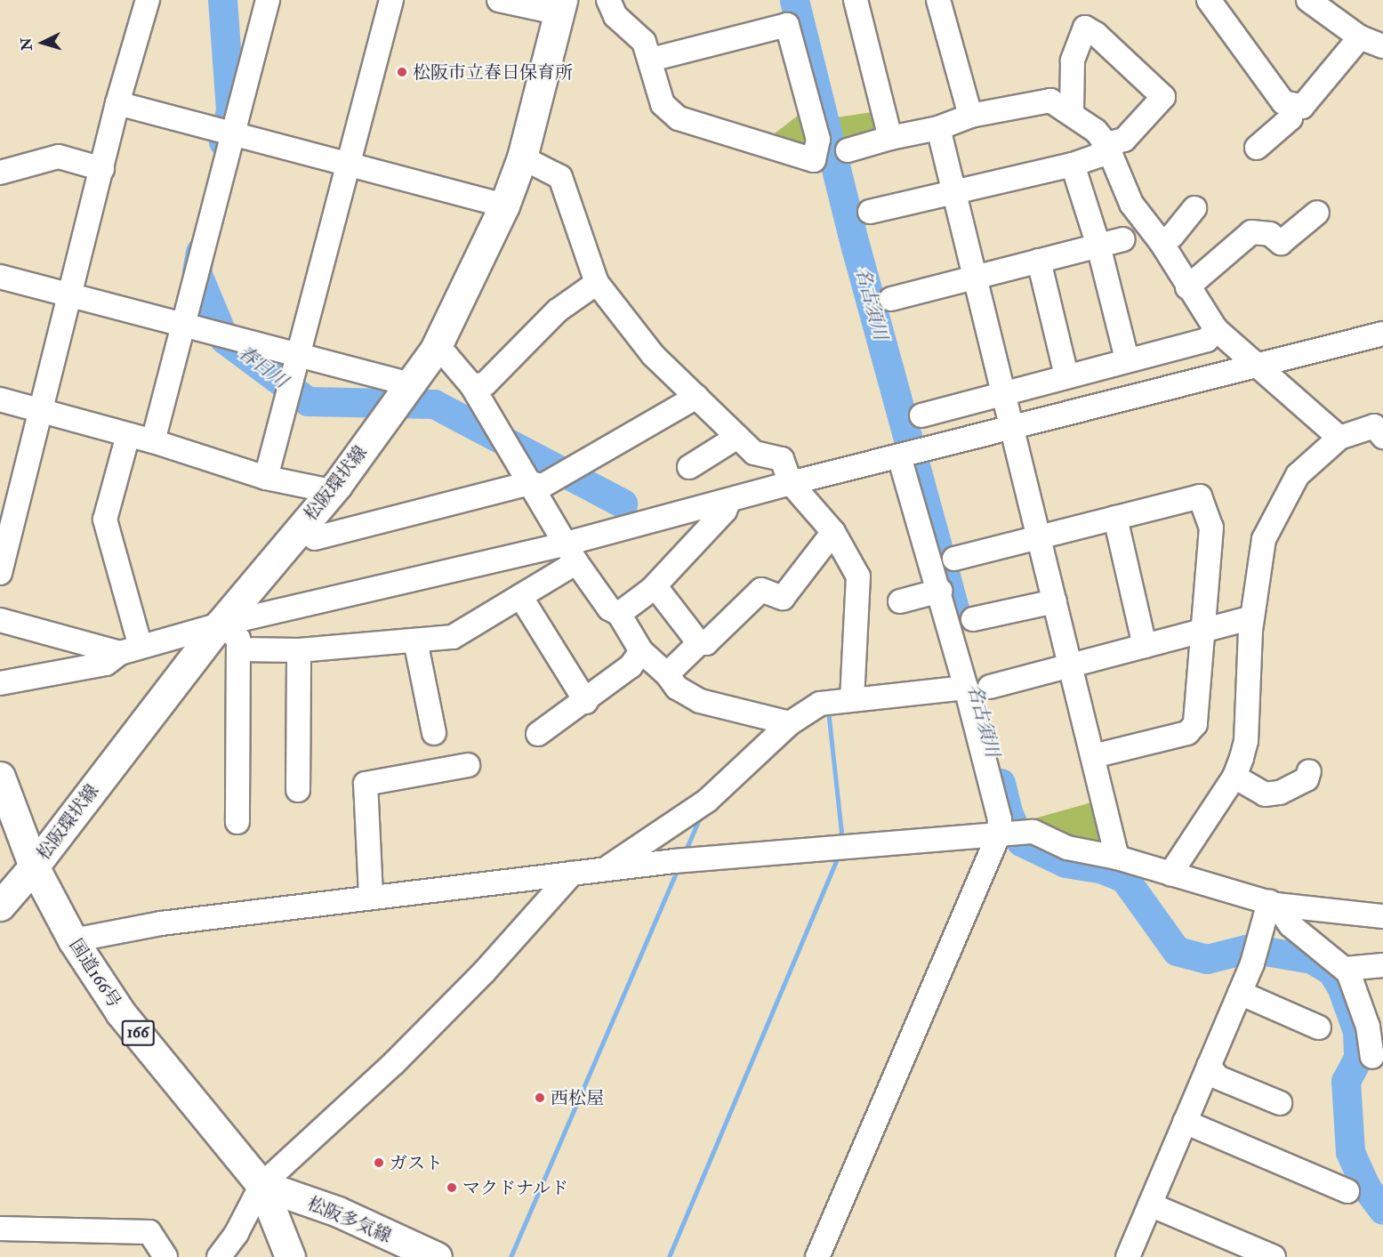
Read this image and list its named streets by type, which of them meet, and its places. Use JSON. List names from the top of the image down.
{
  "streets": {
    "main road": [
      "松阪環状線",
      "国道166号",
      "166",
      "松阪多気線"
    ]
  },
  "crossings": [
    ["松阪環状線", "国道166号"],
    ["国道166号", "松阪多気線"]
  ],
  "water": ["名古須川", "春日川"],
  "places": [
    "松阪市立春日保育所",
    "西松屋",
    "ガスト",
    "マクドナルド"
  ],
  "north": "left"
}
